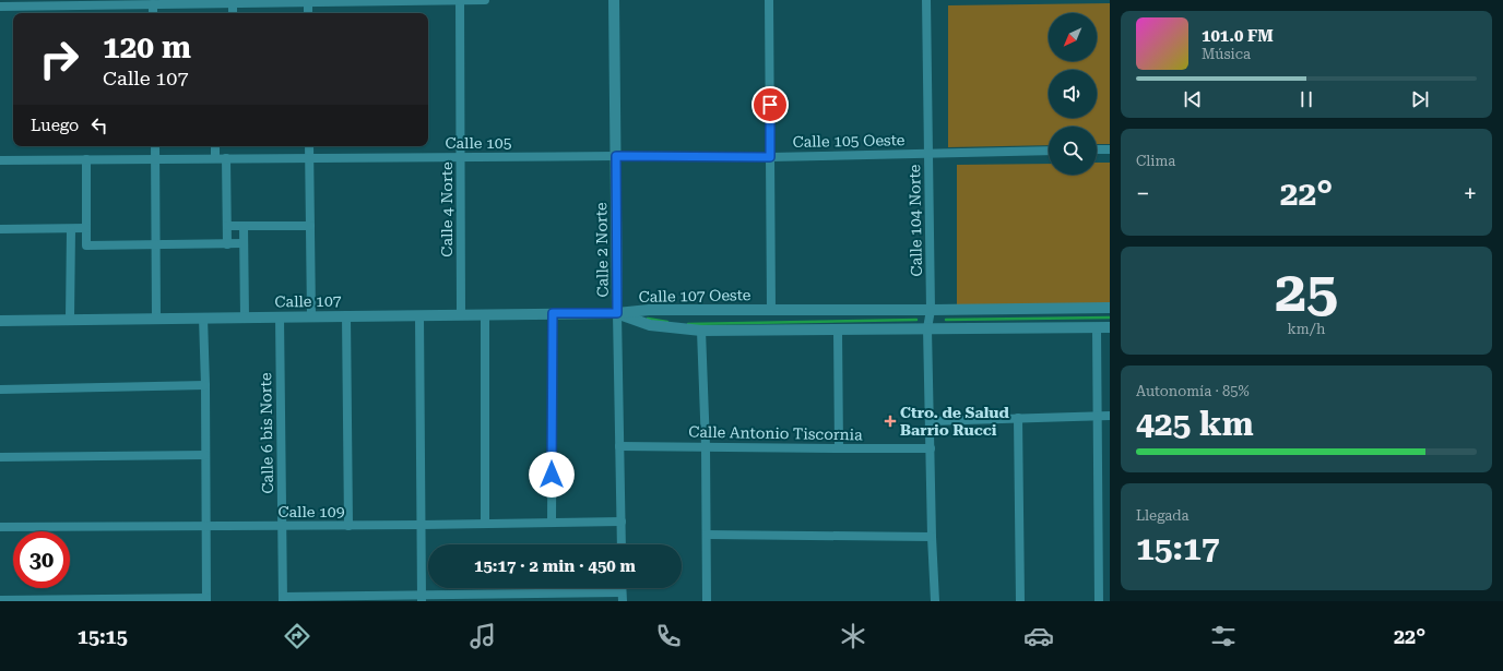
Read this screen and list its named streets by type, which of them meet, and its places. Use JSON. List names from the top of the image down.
{
  "streets": {
    "street": [
      "Calle 105 Oeste",
      "Calle 105",
      "Calle 4 Norte",
      "Calle 104 Norte",
      "Calle 2 Norte",
      "Calle 107 Oeste",
      "Calle 107",
      "Calle 6 bis Norte",
      "Calle Antonio Tiscornia",
      "Calle 109"
    ]
  },
  "crossings": [
    ["Calle 105 Oeste", "Calle 105"],
    ["Calle 105 Oeste", "Calle 104 Norte"],
    ["Calle 105 Oeste", "Calle 2 Norte"],
    ["Calle 105", "Calle 4 Norte"],
    ["Calle 105", "Calle 2 Norte"],
    ["Calle 4 Norte", "Calle 107"],
    ["Calle 104 Norte", "Calle 107 Oeste"],
    ["Calle 2 Norte", "Calle 107 Oeste"],
    ["Calle 2 Norte", "Calle 107"],
    ["Calle 2 Norte", "Calle Antonio Tiscornia"],
    ["Calle 2 Norte", "Calle 109"],
    ["Calle 107 Oeste", "Calle 107"],
    ["Calle 107", "Calle 6 bis Norte"],
    ["Calle 6 bis Norte", "Calle 109"]
  ],
  "places": {
    "health": ["Ctro. de Salud Barrio Rucci"]
  },
  "north": "bottom left",
  "page": {
    "turn": ["120 m", "Calle 107"],
    "song": ["101.0 FM", "Música"],
    "then": "Luego",
    "tile": [
      "Clima",
      ["25", "km/h"],
      ["Autonomía · 85%", "425 km"],
      ["Llegada", "15:17"]
    ],
    "heat": ["−", "22°", "+"],
    "limit": "30",
    "trip": "15:17 · 2 min · 450 m",
    "tabs": ["15:15", "22°"]
  }
}
